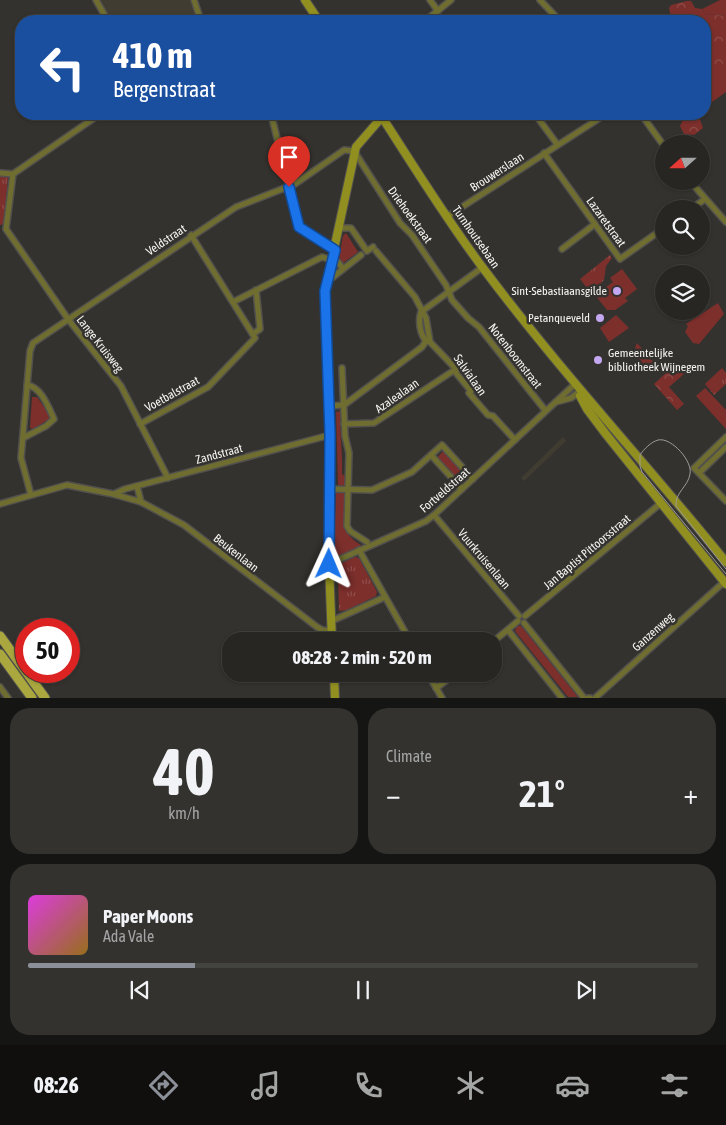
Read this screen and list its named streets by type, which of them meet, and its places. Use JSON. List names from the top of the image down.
{
  "streets": {
    "main road": ["Turnhoutsebaan"],
    "street": [
      "Brouwerslaan",
      "Driehoekstraat",
      "Lazaretstraat",
      "Veldstraat",
      "Lange Kruisweg",
      "Notenboomstraat",
      "Salvialaan",
      "Voetbalstraat",
      "Azalealaan",
      "Zandstraat",
      "Fortveldstraat",
      "Jan Baptist Pittoorsstraat",
      "Beukenlaan",
      "Vuurkruisenlaan",
      "Ganzenweg"
    ]
  },
  "crossings": [
    ["Brouwerslaan", "Lazaretstraat"],
    ["Brouwerslaan", "Turnhoutsebaan"],
    ["Driehoekstraat", "Veldstraat"],
    ["Driehoekstraat", "Notenboomstraat"],
    ["Turnhoutsebaan", "Fortveldstraat"],
    ["Turnhoutsebaan", "Jan Baptist Pittoorsstraat"],
    ["Turnhoutsebaan", "Ganzenweg"],
    ["Veldstraat", "Lange Kruisweg"],
    ["Lange Kruisweg", "Voetbalstraat"],
    ["Lange Kruisweg", "Zandstraat"],
    ["Notenboomstraat", "Fortveldstraat"],
    ["Salvialaan", "Azalealaan"],
    ["Salvialaan", "Fortveldstraat"],
    ["Fortveldstraat", "Vuurkruisenlaan"],
    ["Jan Baptist Pittoorsstraat", "Vuurkruisenlaan"]
  ],
  "places": ["Sint-Sebastiaansgilde", "Petanqueveld", "Gemeentelijke bibliotheek Wijnegem"],
  "north": "left",
  "page": {
    "turn": ["410 m", "Bergenstraat"],
    "limit": "50",
    "trip": "08:28 · 2 min · 520 m",
    "tile": [
      ["40", "km/h"],
      "Climate"
    ],
    "heat": ["−", "21°", "+"],
    "song": ["Paper Moons", "Ada Vale"],
    "tabs": "08:26"
  }
}
